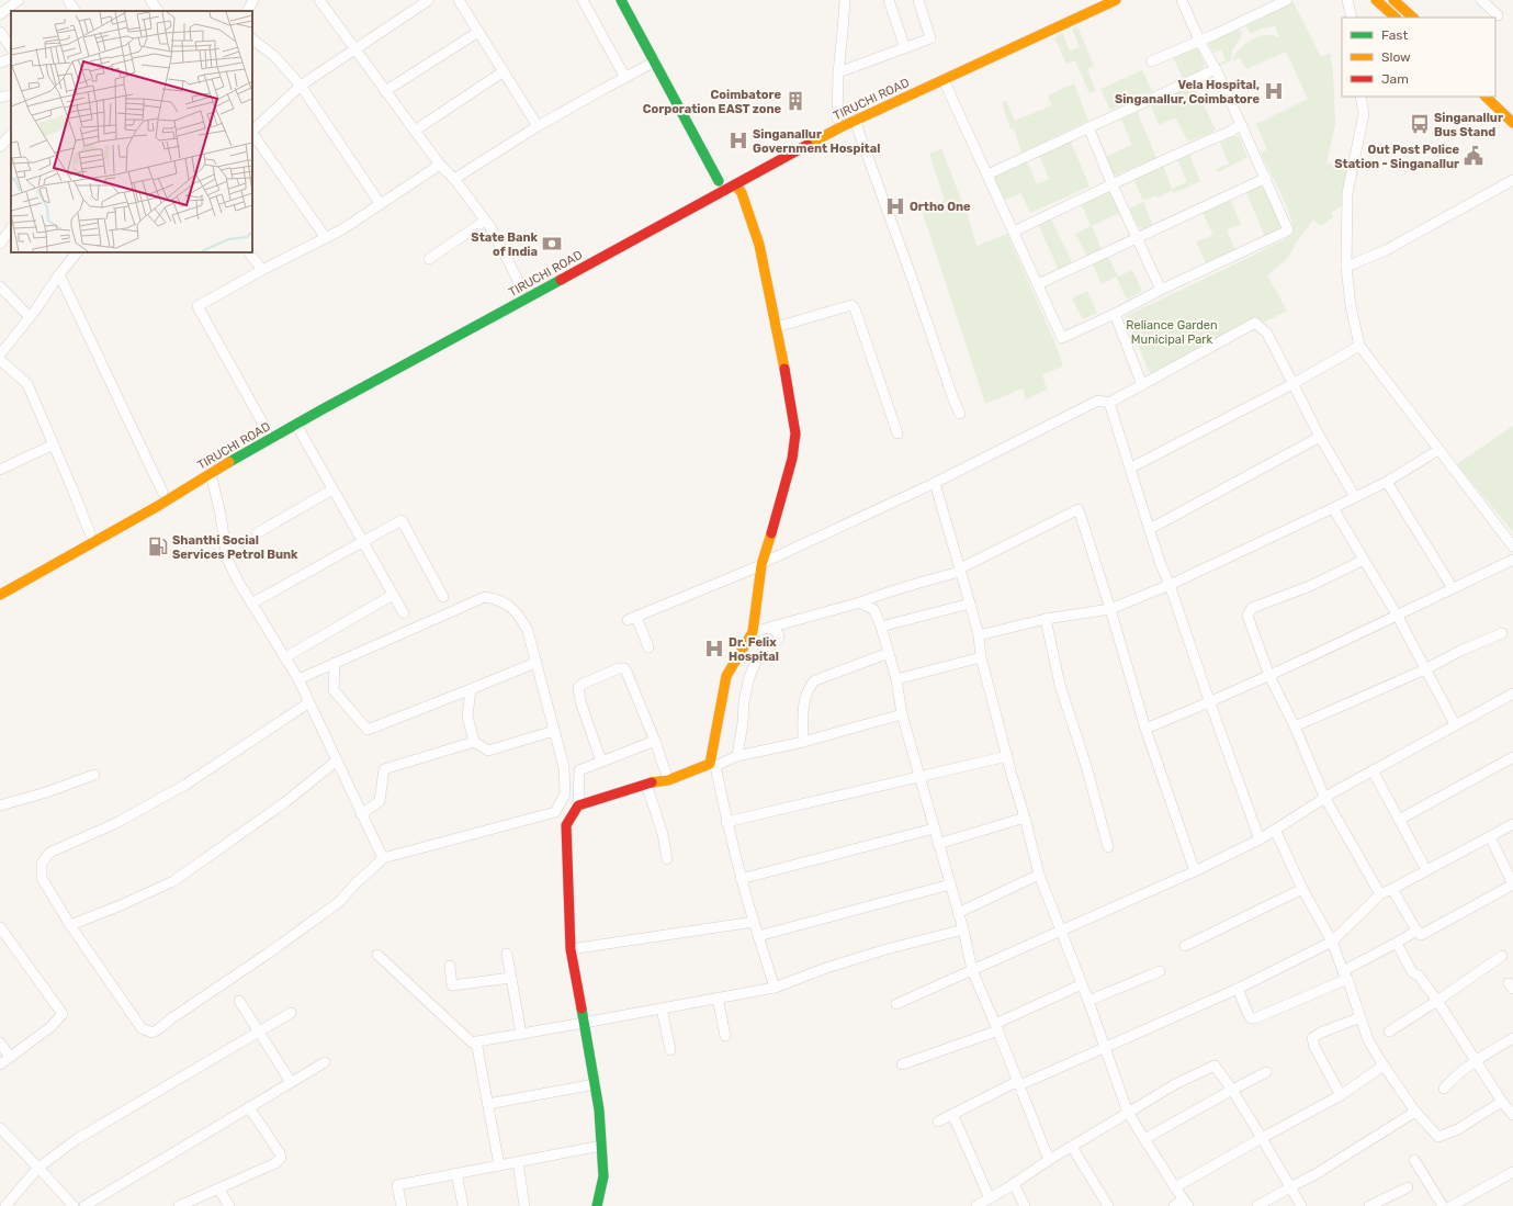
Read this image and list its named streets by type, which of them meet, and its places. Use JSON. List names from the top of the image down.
{
  "streets": {
    "main road": ["TIRUCHI ROAD"]
  },
  "parks": ["Reliance Garden Municipal Park"],
  "places": {
    "hospital": [
      "Vela Hospital, Singanallur, Coimbatore",
      "Singanallur Government Hospital",
      "Ortho One",
      "Dr. Felix Hospital"
    ],
    "building": ["Coimbatore Corporation EAST zone"],
    "bus stop": ["Singanallur Bus Stand"],
    "public building": ["Out Post Police Station - Singanallur"],
    "bank": ["State Bank of India"],
    "fuel station": ["Shanthi Social Services Petrol Bunk"]
  },
  "legend": ["Fast", "Slow", "Jam"]
}
